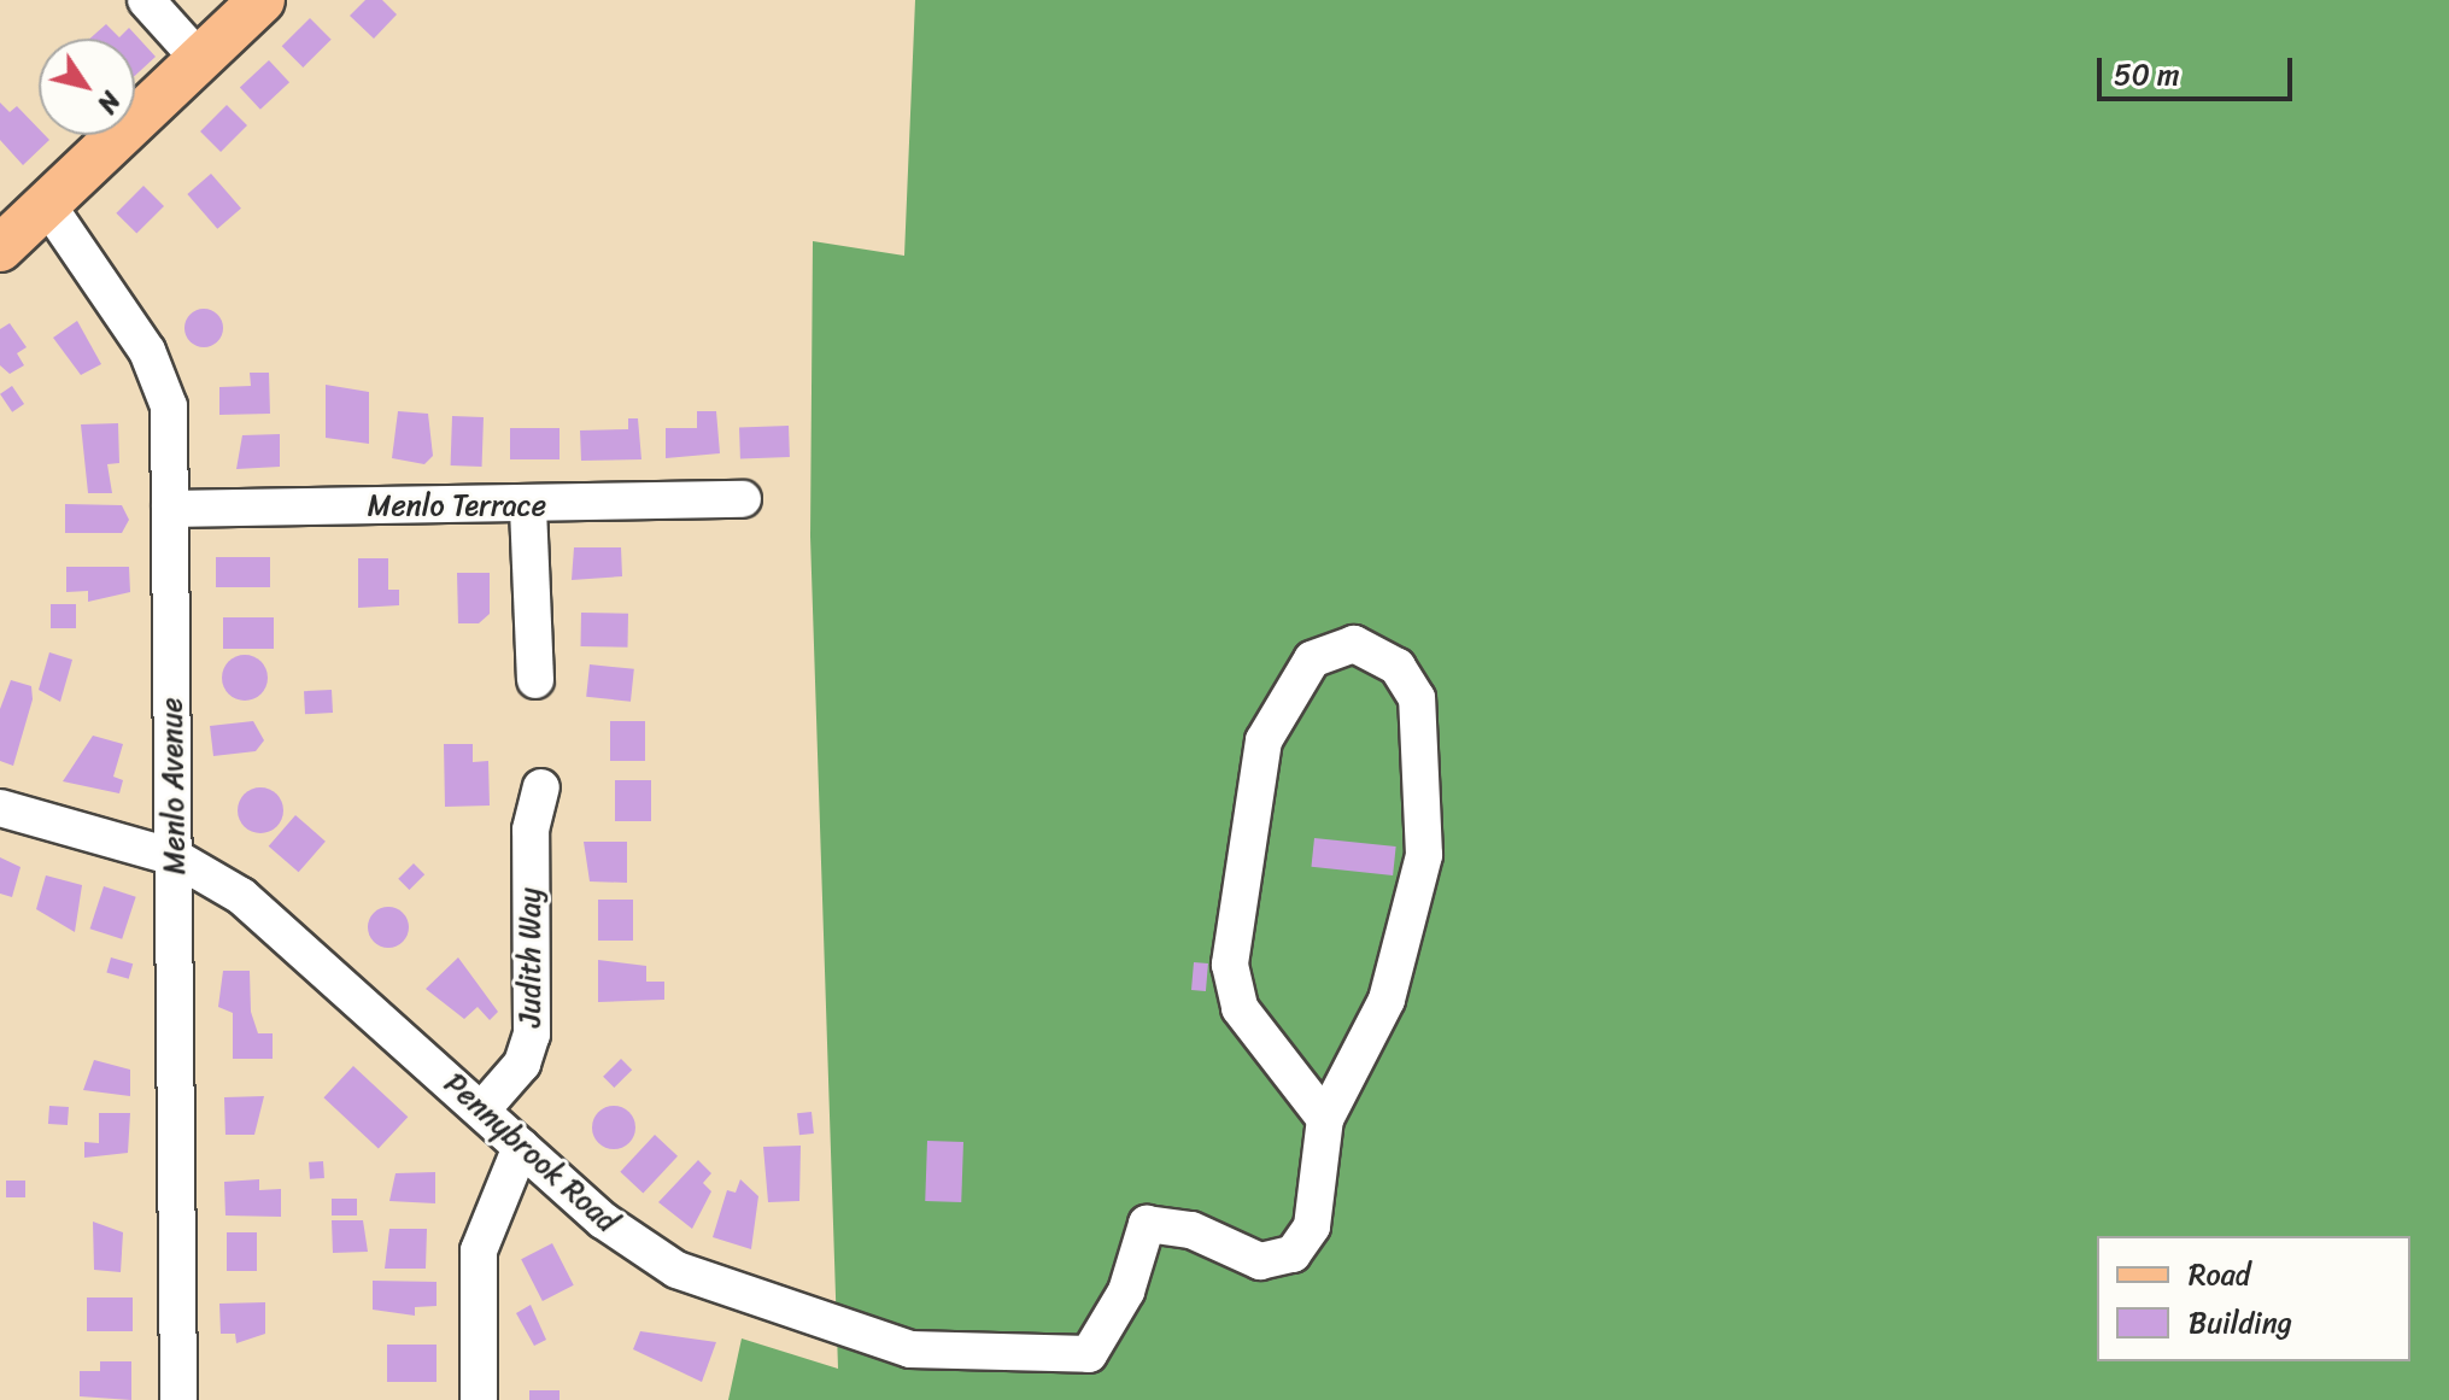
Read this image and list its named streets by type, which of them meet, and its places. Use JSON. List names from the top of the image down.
{
  "streets": {
    "street": [
      "Menlo Terrace",
      "Menlo Avenue",
      "Judith Way",
      "Pennybrook Road"
    ]
  },
  "crossings": [
    ["Menlo Terrace", "Menlo Avenue"],
    ["Menlo Avenue", "Pennybrook Road"],
    ["Judith Way", "Pennybrook Road"]
  ],
  "legend": ["Road", "Building"],
  "scale_bar": "50 m",
  "north": "bottom right"
}
